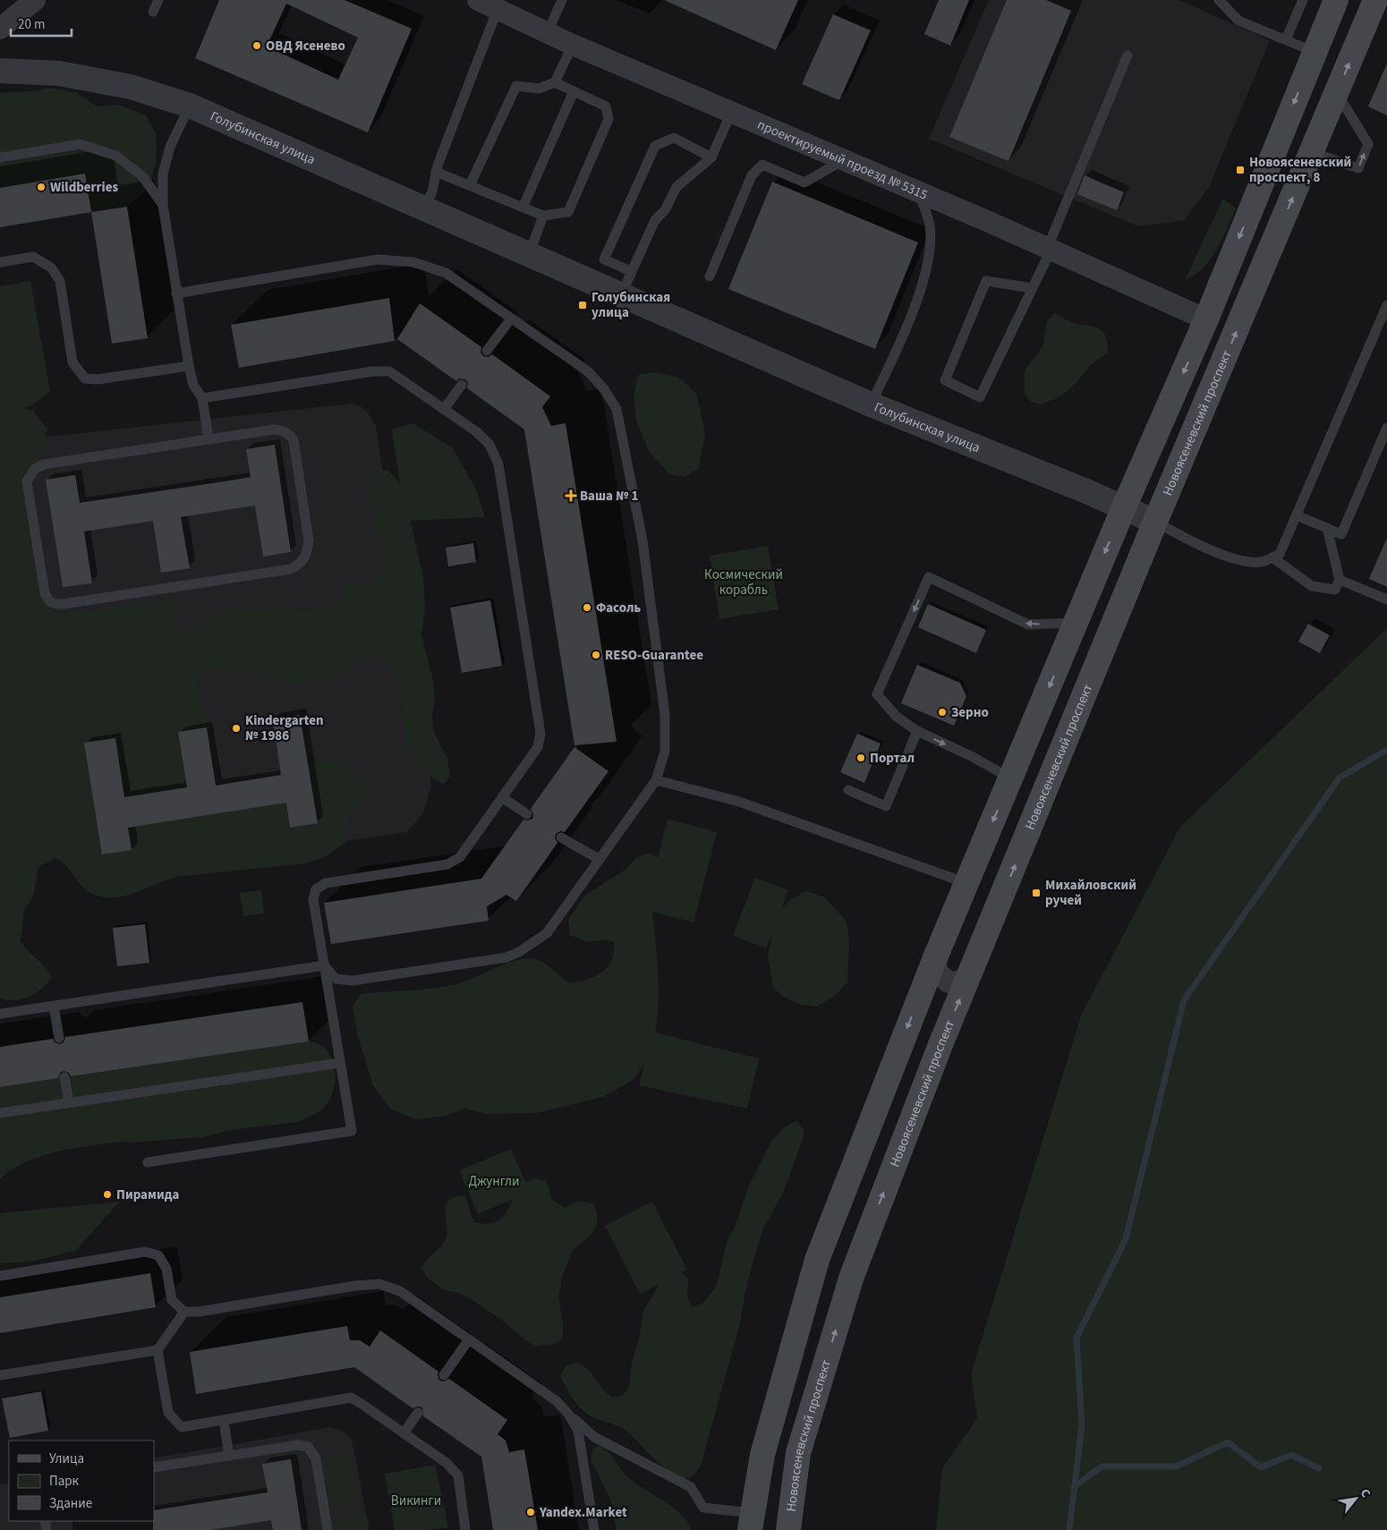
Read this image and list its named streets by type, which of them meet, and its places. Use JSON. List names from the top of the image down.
{
  "streets": {
    "main road": ["Новоясеневский проспект"],
    "street": ["Голубинская улица", "проектируемый проезд № 5315"]
  },
  "crossings": [
    ["Голубинская улица", "Новоясеневский проспект"]
  ],
  "parks": ["Космический корабль", "Джунгли", "Викинги"],
  "places": {
    "other": [
      "ОВД Ясенево",
      "Wildberries",
      "Фасоль",
      "RESO-Guarantee",
      "Зерно",
      "Kindergarten № 1986",
      "Портал",
      "Пирамида",
      "Yandex.Market"
    ],
    "transit": ["Новоясеневский проспект, 8", "Голубинская улица", "Михайловский ручей"],
    "health": ["Ваша № 1"]
  },
  "legend": ["Улица", "Парк", "Здание"],
  "scale_bar": "20 m",
  "north": "top right"
}
